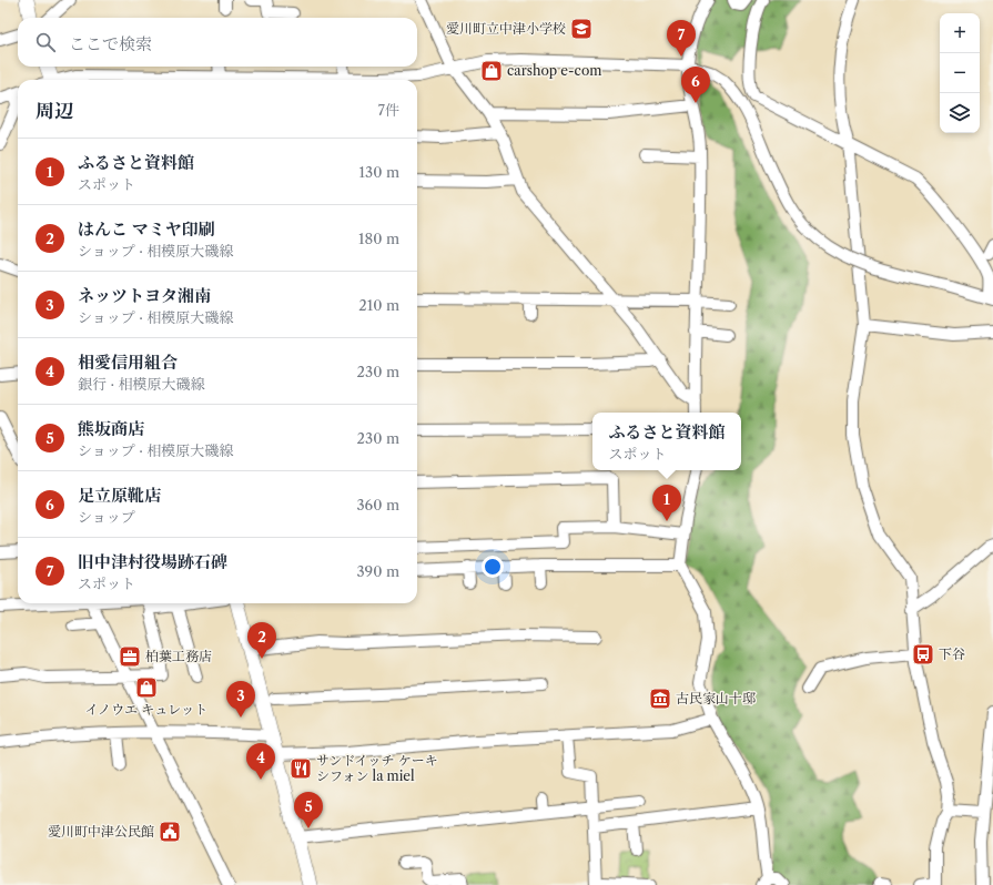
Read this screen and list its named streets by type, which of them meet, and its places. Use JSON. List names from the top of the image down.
{
  "places": {
    "school or university": ["愛川町立中津小学校"],
    "shop": ["carshop e-com", "イノウエ キュレット"],
    "bus stop": ["下谷"],
    "office": ["柏葉工務店"],
    "museum": ["古民家山十邸"],
    "restaurant": ["サンドイッチ ケーキ シフォン la miel"],
    "public building": ["愛川町中津公民館"]
  },
  "page": {
    "map_buttons": ["+", "−"],
    "search": "ここで検索",
    "pins": [
      "7",
      "6",
      "1",
      "2",
      "3",
      "4",
      "5"
    ],
    "heading": ["周辺", "7件"],
    "list": [
      {
        "mark": "1",
        "name": "ふるさと資料館",
        "note": "スポット",
        "value": "130 m"
      },
      {
        "mark": "2",
        "name": "はんこ マミヤ印刷",
        "note": "ショップ · 相模原大磯線",
        "value": "180 m"
      },
      {
        "mark": "3",
        "name": "ネッツトヨタ湘南",
        "note": "ショップ · 相模原大磯線",
        "value": "210 m"
      },
      {
        "mark": "4",
        "name": "相愛信用組合",
        "note": "銀行 · 相模原大磯線",
        "value": "230 m"
      },
      {
        "mark": "5",
        "name": "熊坂商店",
        "note": "ショップ · 相模原大磯線",
        "value": "230 m"
      },
      {
        "mark": "6",
        "name": "足立原靴店",
        "note": "ショップ",
        "value": "360 m"
      },
      {
        "mark": "7",
        "name": "旧中津村役場跡石碑",
        "note": "スポット",
        "value": "390 m"
      }
    ],
    "popup": ["ふるさと資料館", "スポット"]
  }
}
